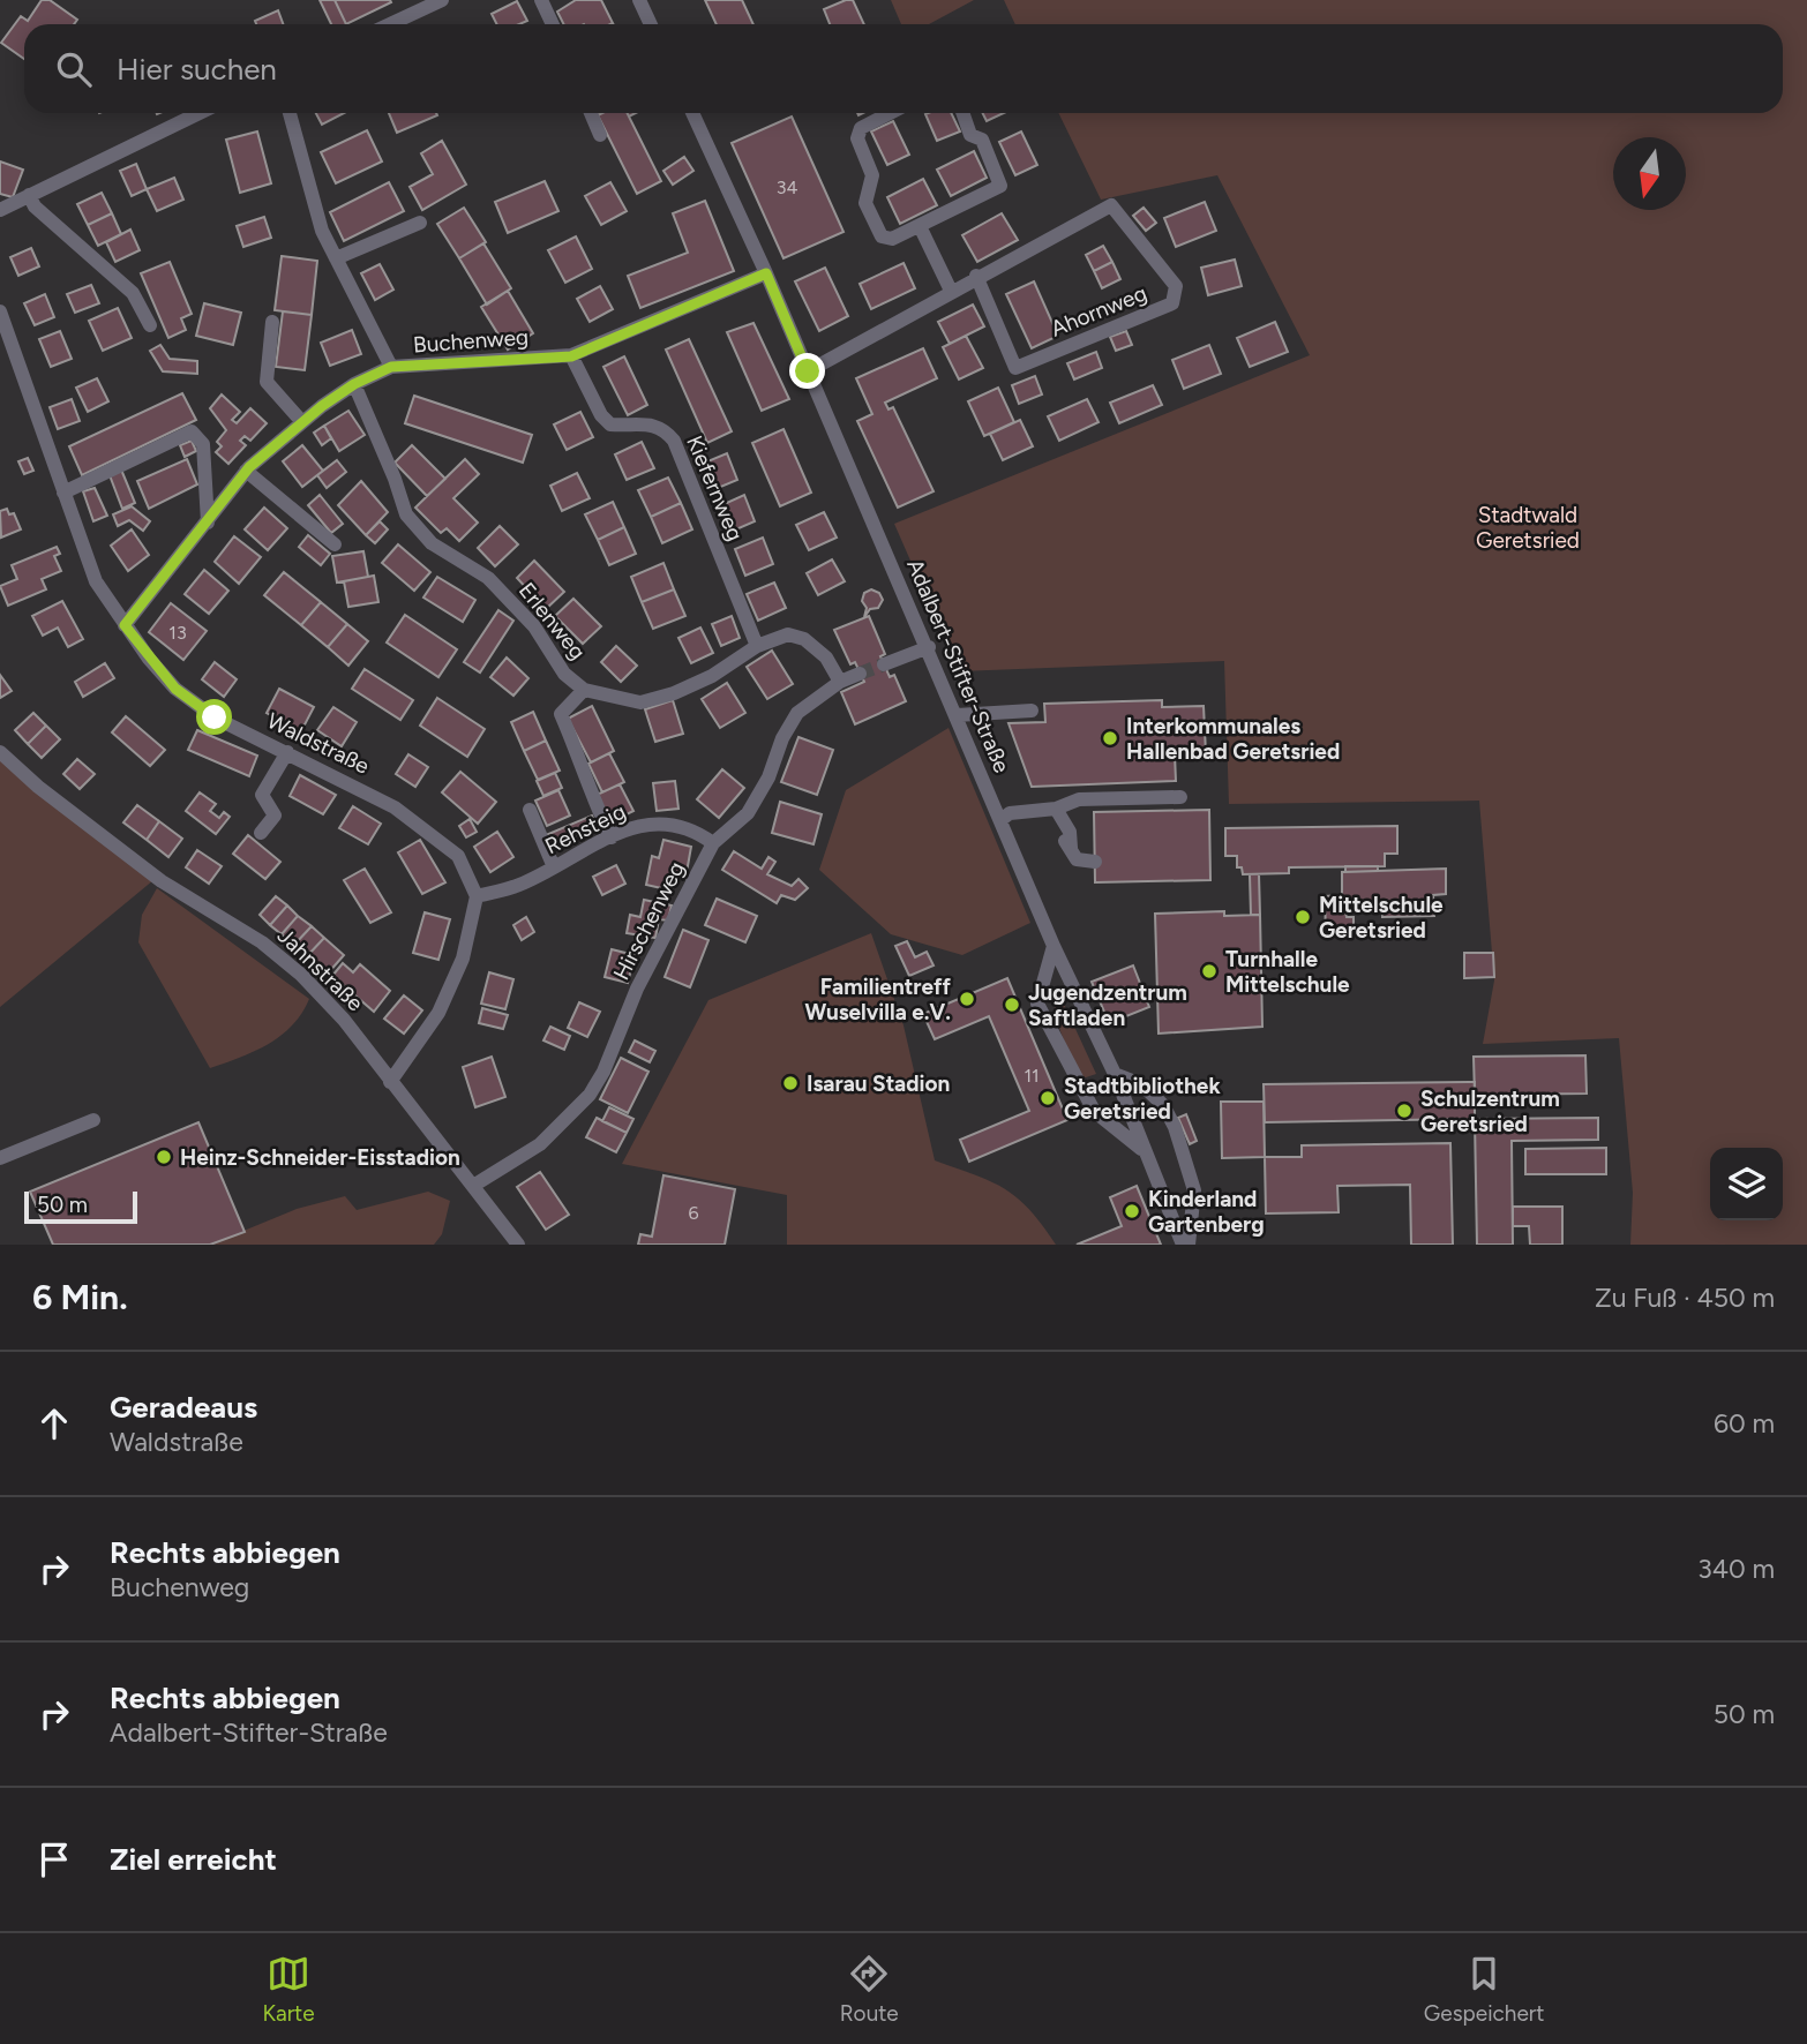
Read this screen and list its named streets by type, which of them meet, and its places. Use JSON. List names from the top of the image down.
{
  "streets": {
    "street": [
      "Ahornweg",
      "Buchenweg",
      "Kiefernweg",
      "Erlenweg",
      "Adalbert-Stifter-Straße",
      "Waldstraße",
      "Rehsteig",
      "Hirschenweg",
      "Jahnstraße"
    ]
  },
  "crossings": [
    ["Ahornweg", "Adalbert-Stifter-Straße"],
    ["Buchenweg", "Kiefernweg"],
    ["Buchenweg", "Erlenweg"],
    ["Buchenweg", "Adalbert-Stifter-Straße"],
    ["Buchenweg", "Waldstraße"],
    ["Kiefernweg", "Erlenweg"],
    ["Erlenweg", "Hirschenweg"],
    ["Waldstraße", "Rehsteig"],
    ["Rehsteig", "Hirschenweg"],
    ["Hirschenweg", "Jahnstraße"]
  ],
  "parks": ["Stadtwald Geretsried"],
  "places": [
    "Interkommunales Hallenbad Geretsried",
    "Mittelschule Geretsried",
    "Turnhalle Mittelschule",
    "Familientreff Wuselvilla e.V.",
    "Jugendzentrum Saftladen",
    "Isarau Stadion",
    "Stadtbibliothek Geretsried",
    "Schulzentrum Geretsried",
    "Heinz-Schneider-Eisstadion",
    "Kinderland Gartenberg"
  ],
  "house_numbers": [
    "34",
    "13",
    "11",
    "6"
  ],
  "scale_bar": "50 m",
  "north": "bottom",
  "page": {
    "search": "Hier suchen",
    "scale": "50 m",
    "heading": ["6 Min.", "Zu Fuß · 450 m"],
    "list": [
      ["Geradeaus", "Waldstraße", "60 m"],
      ["Rechts abbiegen", "Buchenweg", "340 m"],
      ["Rechts abbiegen", "Adalbert-Stifter-Straße", "50 m"],
      "Ziel erreicht"
    ],
    "nav": ["Karte", "Route", "Gespeichert"]
  }
}
